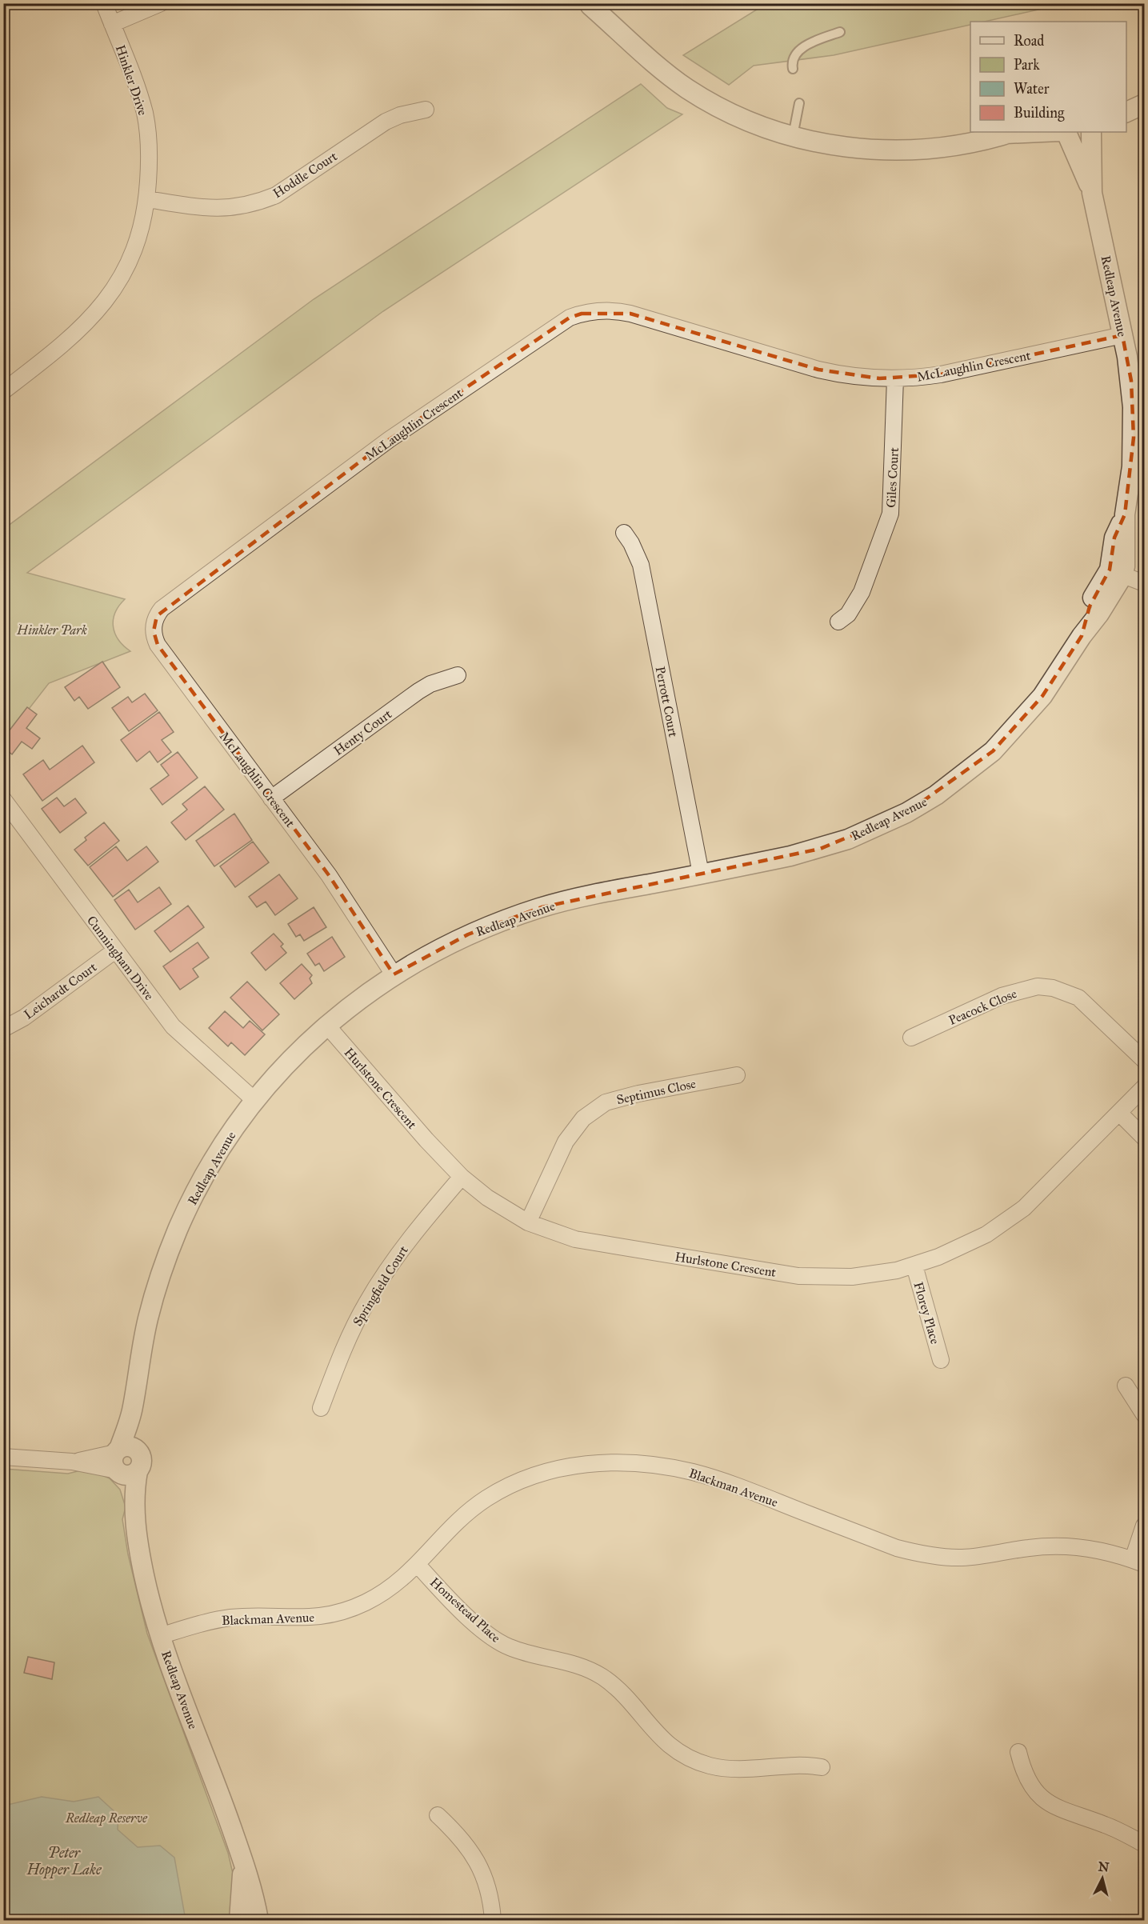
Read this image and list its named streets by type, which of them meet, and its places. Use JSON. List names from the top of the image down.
{
  "streets": {
    "street": [
      "Hinkler Drive",
      "Hoddle Court",
      "Redleap Avenue",
      "McLaughlin Crescent",
      "Giles Court",
      "Perrott Court",
      "Henty Court",
      "Cunningham Drive",
      "Leichardt Court",
      "Peacock Close",
      "Hurlstone Crescent",
      "Septimus Close",
      "Springfield Court",
      "Florey Place",
      "Blackman Avenue",
      "Homestead Place"
    ]
  },
  "crossings": [
    ["Hinkler Drive", "Hoddle Court"],
    ["Redleap Avenue", "McLaughlin Crescent"],
    ["Redleap Avenue", "Perrott Court"],
    ["Redleap Avenue", "Cunningham Drive"],
    ["Redleap Avenue", "Hurlstone Crescent"],
    ["Redleap Avenue", "Blackman Avenue"],
    ["McLaughlin Crescent", "Giles Court"],
    ["McLaughlin Crescent", "Henty Court"],
    ["Cunningham Drive", "Leichardt Court"],
    ["Hurlstone Crescent", "Septimus Close"],
    ["Hurlstone Crescent", "Springfield Court"],
    ["Hurlstone Crescent", "Florey Place"],
    ["Blackman Avenue", "Homestead Place"]
  ],
  "water": ["Peter Hopper Lake"],
  "parks": ["Hinkler Park", "Redleap Reserve"],
  "legend": [
    "Road",
    "Park",
    "Water",
    "Building"
  ],
  "north": "top"
}
